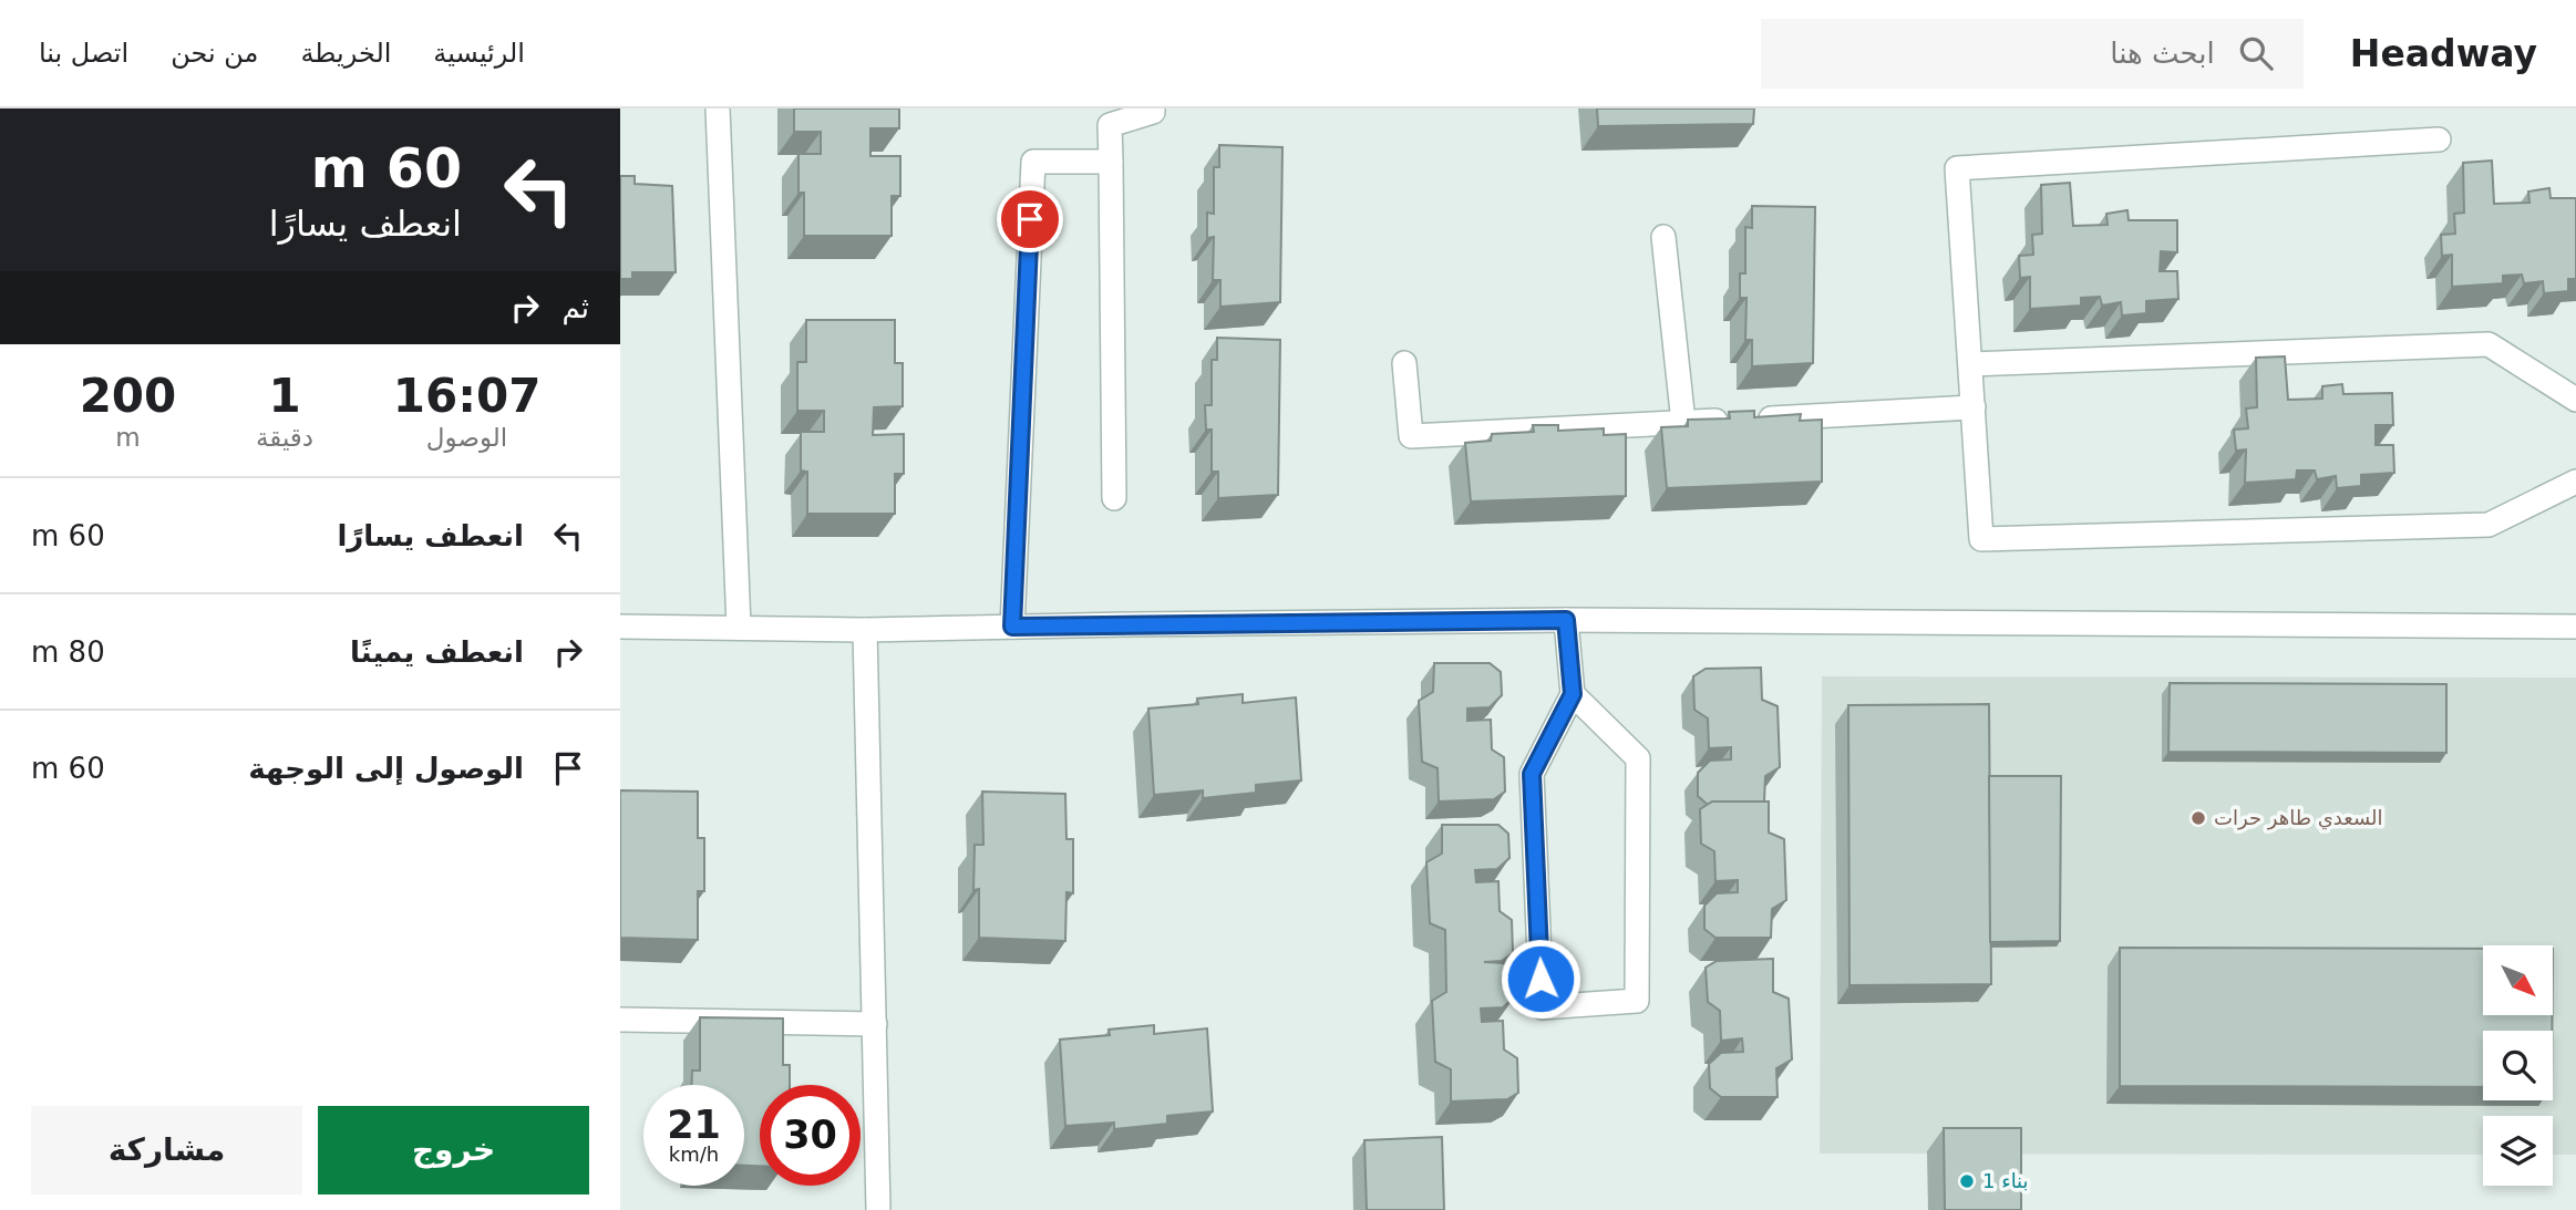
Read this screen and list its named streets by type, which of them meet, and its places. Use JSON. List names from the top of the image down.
{
  "places": ["السعدي طاهر حرات", "بناء 1"],
  "north": "bottom right",
  "page": {
    "header": "Headway",
    "search": "ابحث هنا",
    "nav": [
      "الرئيسية",
      "الخريطة",
      "من نحن",
      "اتصل بنا"
    ],
    "turn": ["60 m", "انعطف يسارًا"],
    "then": "ثم",
    "eta": [
      "16:07",
      "الوصول",
      "1",
      "دقيقة",
      "200",
      "m"
    ],
    "list": [
      {
        "name": "انعطف يسارًا",
        "value": "60 m"
      },
      {
        "name": "انعطف يمينًا",
        "value": "80 m"
      },
      {
        "name": "الوصول إلى الوجهة",
        "value": "60 m"
      }
    ],
    "speed": "21 km/h",
    "limit": "30",
    "buttons": ["خروج", "مشاركة"]
  }
}
